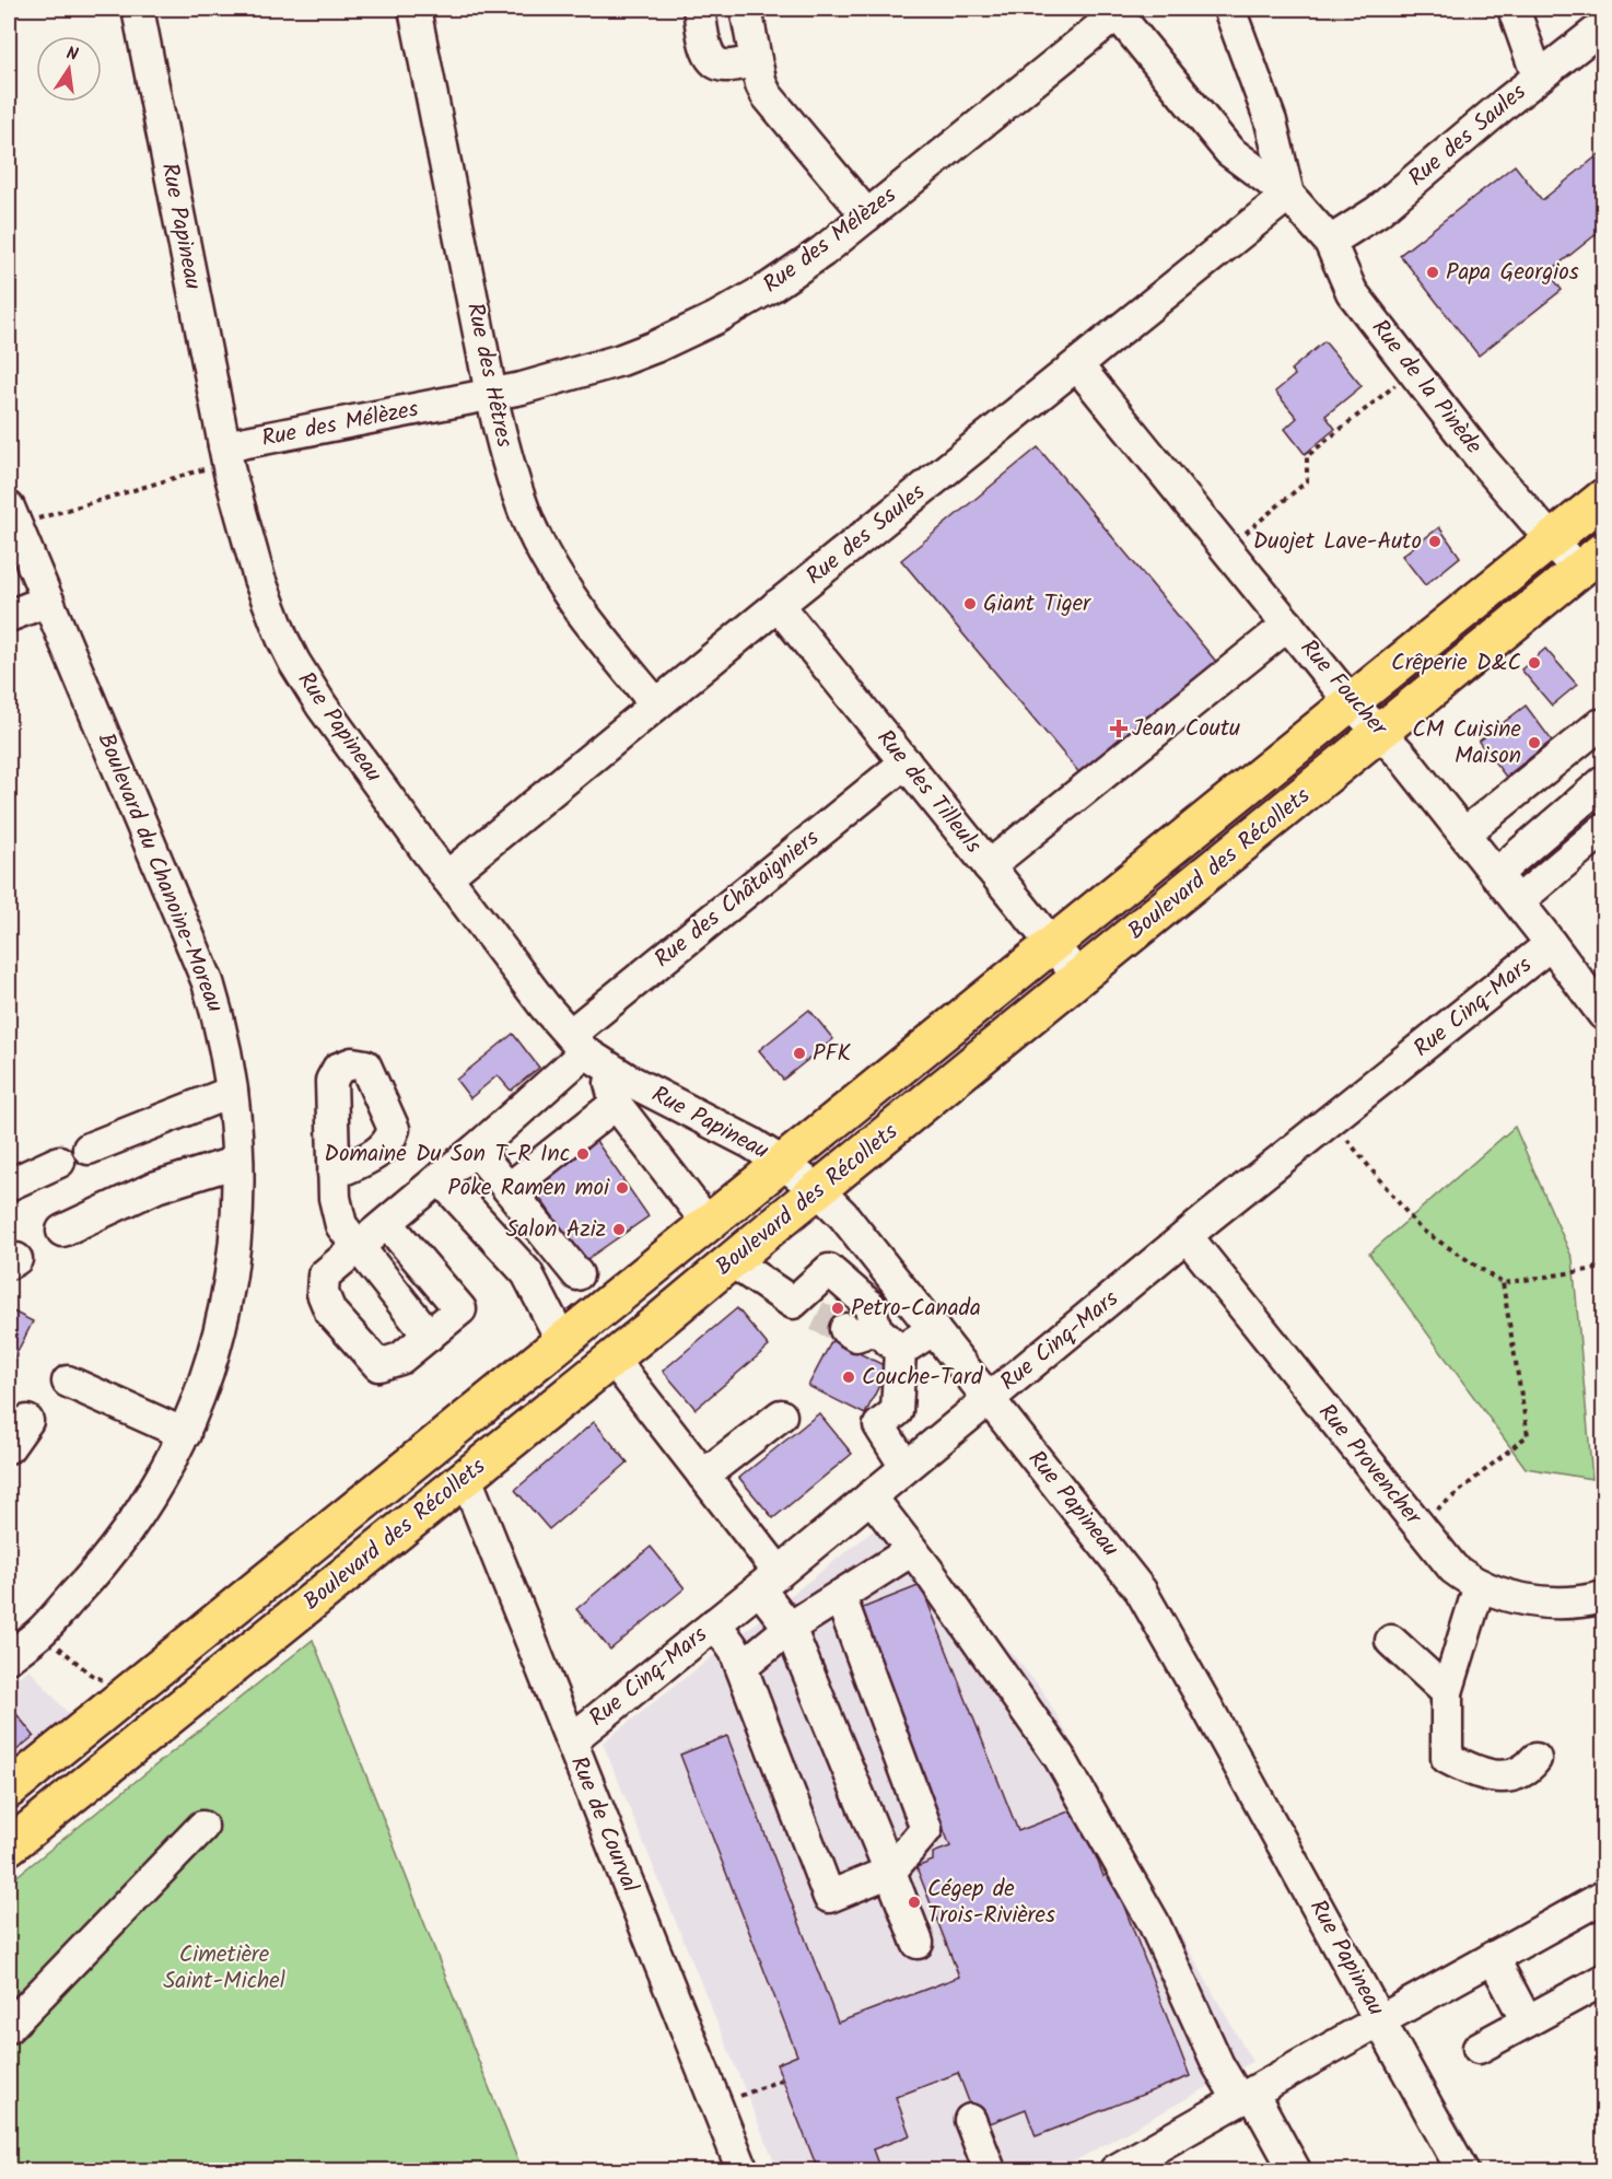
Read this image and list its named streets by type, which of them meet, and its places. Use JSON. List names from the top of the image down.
{
  "streets": {
    "main road": ["Boulevard des Récollets"],
    "street": [
      "Rue des Saules",
      "Rue Papineau",
      "Rue des Mélèzes",
      "Rue des Hêtres",
      "Rue de la Pinède",
      "Rue Foucher",
      "Rue des Tilleuls",
      "Boulevard du Chanoine-Moreau",
      "Rue des Châtaigniers",
      "Rue Cinq-Mars",
      "Rue Provencher",
      "Rue de Courval"
    ]
  },
  "crossings": [
    ["Rue des Saules", "Rue Papineau"],
    ["Rue des Saules", "Rue des Hêtres"],
    ["Rue des Saules", "Rue de la Pinède"],
    ["Rue des Saules", "Rue Foucher"],
    ["Rue des Saules", "Rue des Tilleuls"],
    ["Rue Papineau", "Rue des Mélèzes"],
    ["Rue Papineau", "Boulevard des Récollets"],
    ["Rue Papineau", "Rue des Châtaigniers"],
    ["Rue Papineau", "Rue Cinq-Mars"],
    ["Rue des Mélèzes", "Rue des Hêtres"],
    ["Rue des Mélèzes", "Rue de la Pinède"],
    ["Rue de la Pinède", "Boulevard des Récollets"],
    ["Rue Foucher", "Boulevard des Récollets"],
    ["Rue Foucher", "Rue Cinq-Mars"],
    ["Rue des Tilleuls", "Boulevard des Récollets"],
    ["Rue des Tilleuls", "Rue des Châtaigniers"],
    ["Boulevard des Récollets", "Rue de Courval"],
    ["Rue Cinq-Mars", "Rue Provencher"],
    ["Rue Cinq-Mars", "Rue de Courval"]
  ],
  "parks": ["Cimetière Saint-Michel"],
  "places": {
    "other": [
      "Papa Georgios",
      "Duojet Lave-Auto",
      "Giant Tiger",
      "Crêperie D&C",
      "CM Cuisine Maison",
      "PFK",
      "Domaine Du Son T-R Inc",
      "Poke Ramen moi",
      "Salon Aziz",
      "Petro-Canada",
      "Couche-Tard",
      "Cégep de Trois-Rivières"
    ],
    "health": ["Jean Coutu"]
  },
  "north": "top"
}
